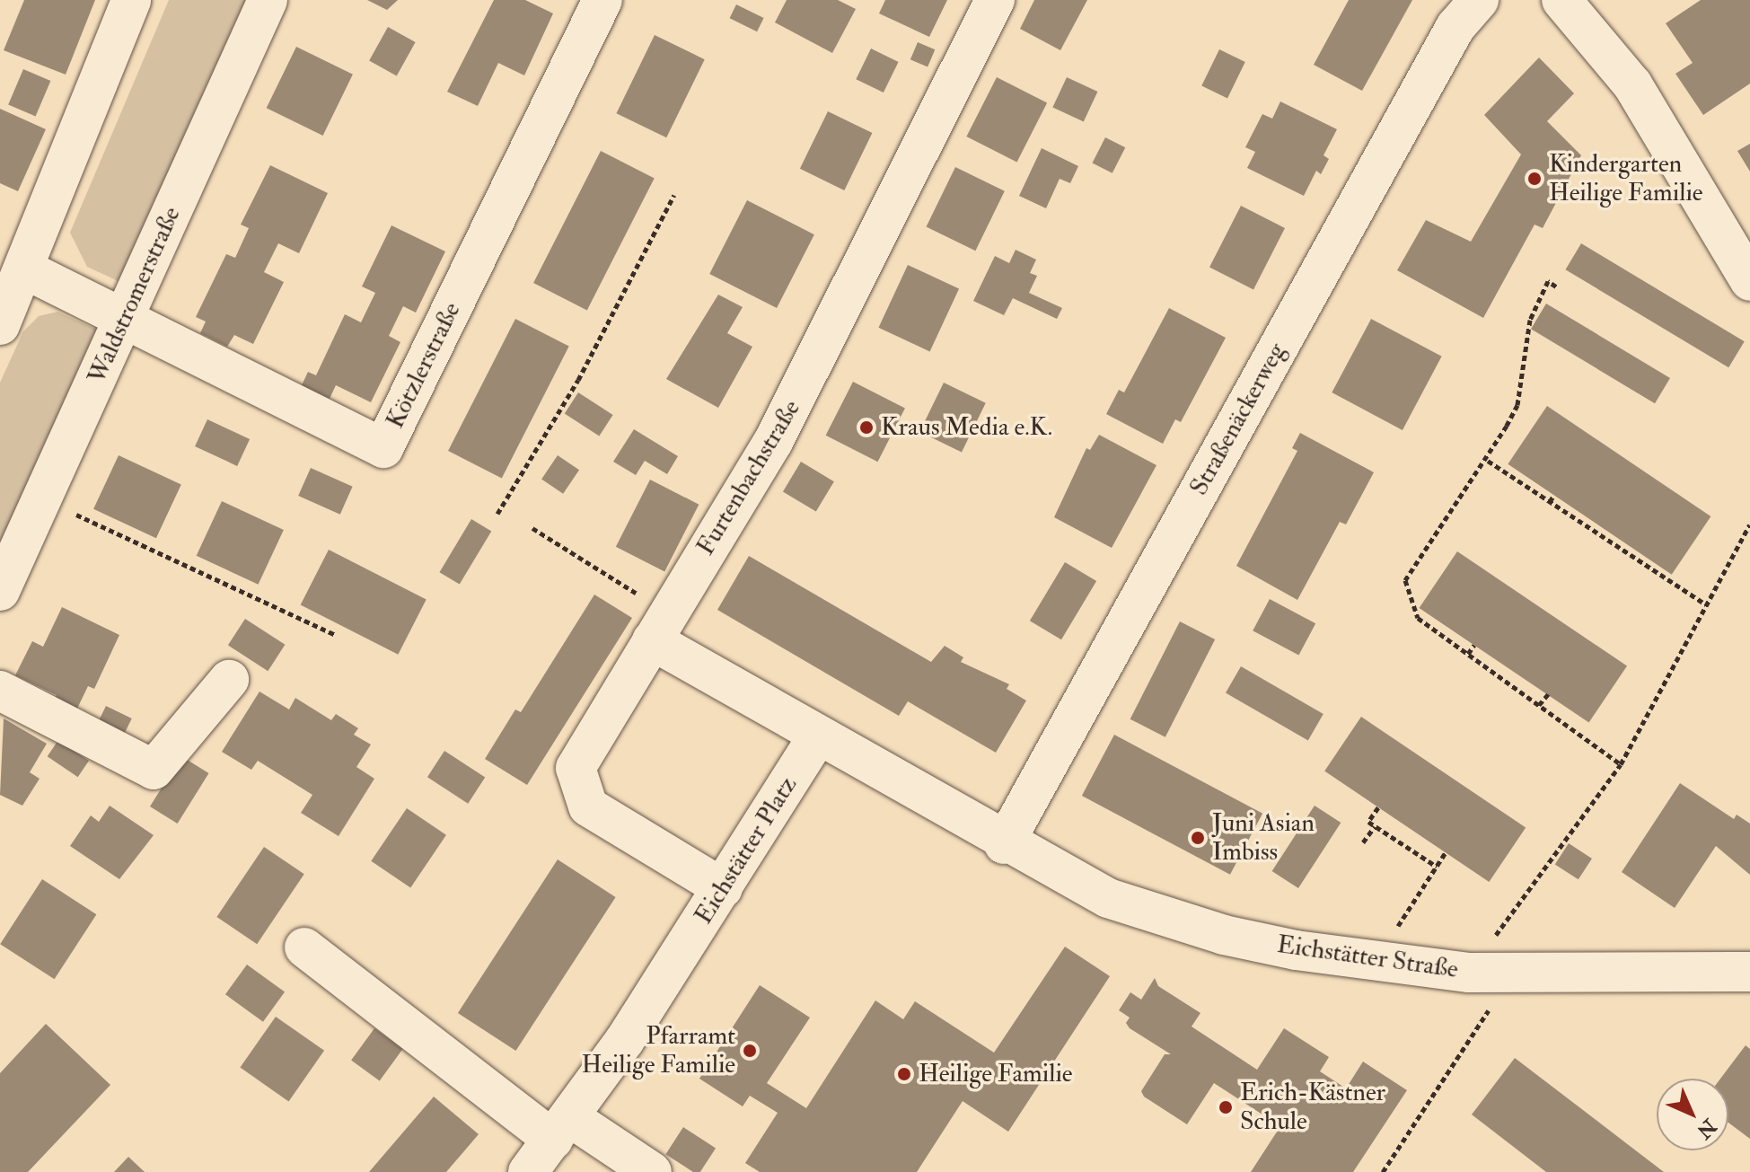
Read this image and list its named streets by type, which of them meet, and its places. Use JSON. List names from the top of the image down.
{
  "streets": {
    "street": [
      "Waldstromerstraße",
      "Kötzlerstraße",
      "Straßenäckerweg",
      "Furtenbachstraße",
      "Eichstätter Platz",
      "Eichstätter Straße"
    ]
  },
  "crossings": [
    ["Waldstromerstraße", "Kötzlerstraße"],
    ["Straßenäckerweg", "Eichstätter Straße"],
    ["Furtenbachstraße", "Eichstätter Platz"]
  ],
  "places": [
    "Kindergarten Heilige Familie",
    "Kraus Media e.K.",
    "Juni Asian Imbiss",
    "Pfarramt Heilige Familie",
    "Heilige Familie",
    "Erich-Kästner Schule"
  ],
  "north": "bottom right"
}
